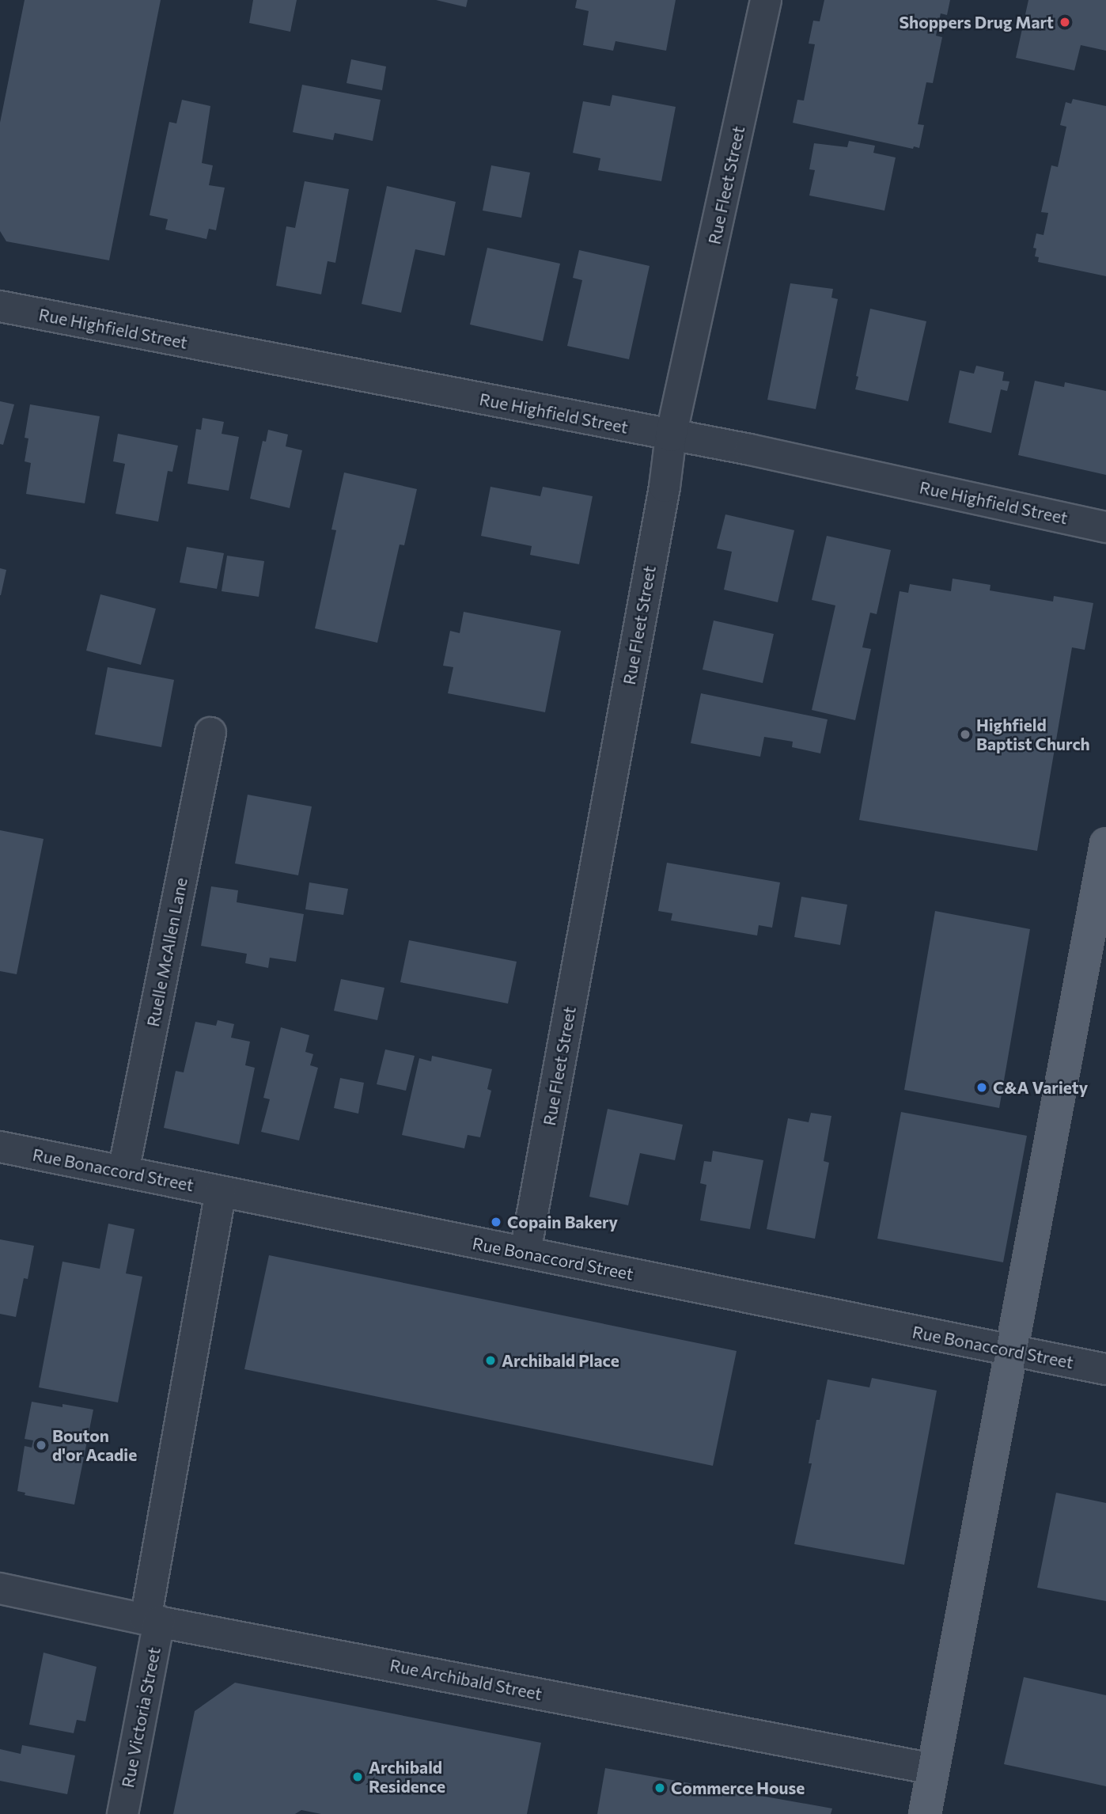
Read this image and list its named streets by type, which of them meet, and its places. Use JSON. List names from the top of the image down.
{
  "streets": {
    "street": [
      "Rue Fleet Street",
      "Rue Highfield Street",
      "Ruelle McAllen Lane",
      "Rue Bonaccord Street",
      "Rue Archibald Street",
      "Rue Victoria Street"
    ]
  },
  "crossings": [
    ["Rue Fleet Street", "Rue Highfield Street"],
    ["Rue Fleet Street", "Rue Bonaccord Street"],
    ["Ruelle McAllen Lane", "Rue Bonaccord Street"],
    ["Rue Bonaccord Street", "Rue Victoria Street"],
    ["Rue Archibald Street", "Rue Victoria Street"]
  ],
  "places": [
    "Shoppers Drug Mart",
    "Highfield Baptist Church",
    "C&A Variety",
    "Copain Bakery",
    "Archibald Place",
    "Bouton d'or Acadie",
    "Archibald Residence",
    "Commerce House"
  ]
}
